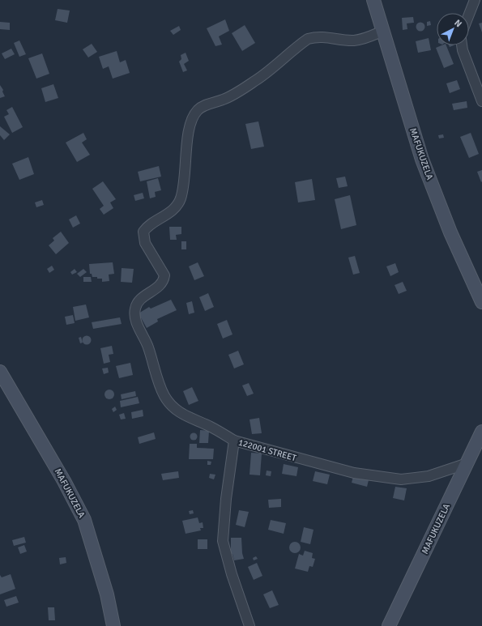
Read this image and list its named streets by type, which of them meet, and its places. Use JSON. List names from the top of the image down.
{
  "streets": {
    "main road": ["MAFUKUZELA"],
    "street": ["122001 STREET"]
  },
  "crossings": [
    ["MAFUKUZELA", "122001 STREET"]
  ],
  "north": "top right"
}
